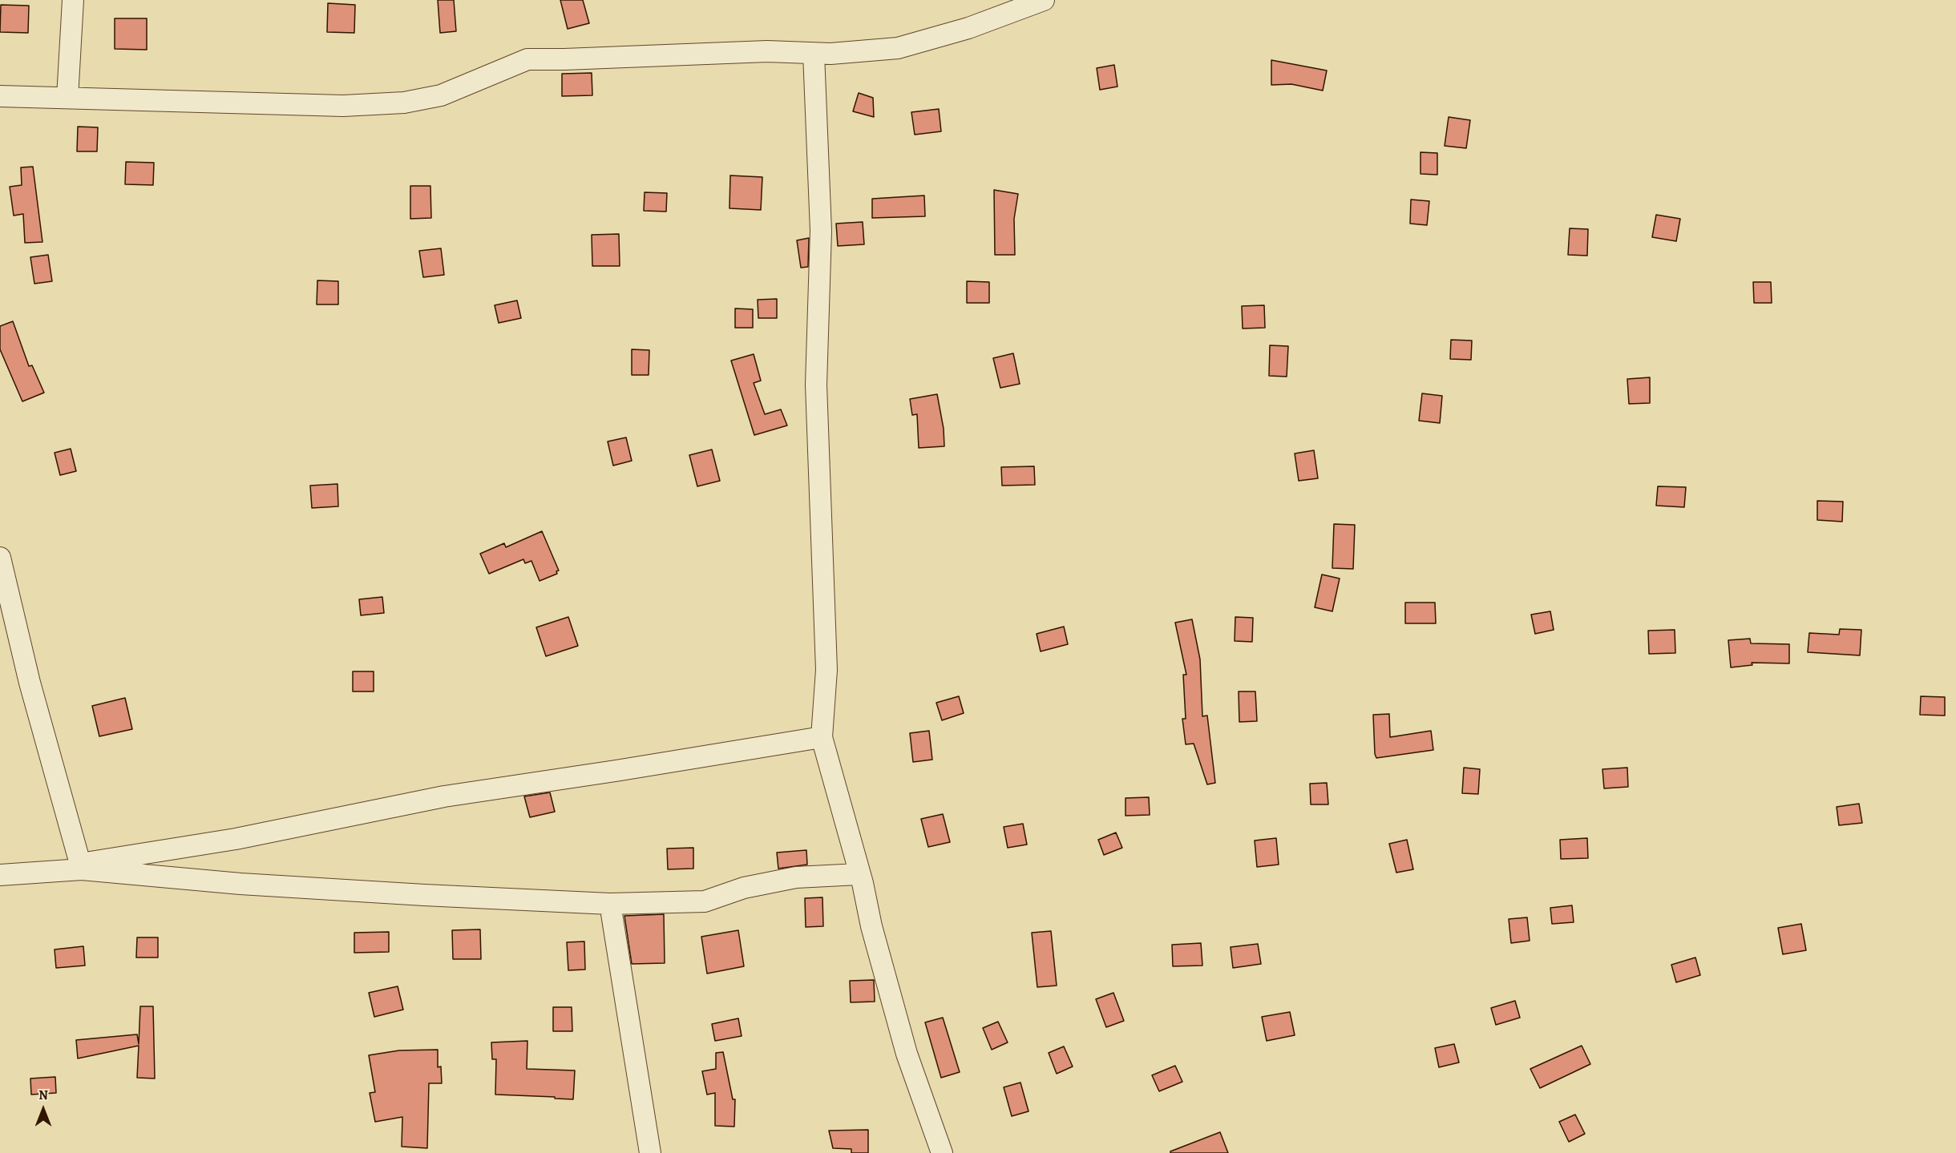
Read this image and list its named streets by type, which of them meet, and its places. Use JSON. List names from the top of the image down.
{
  "north": "top"
}
